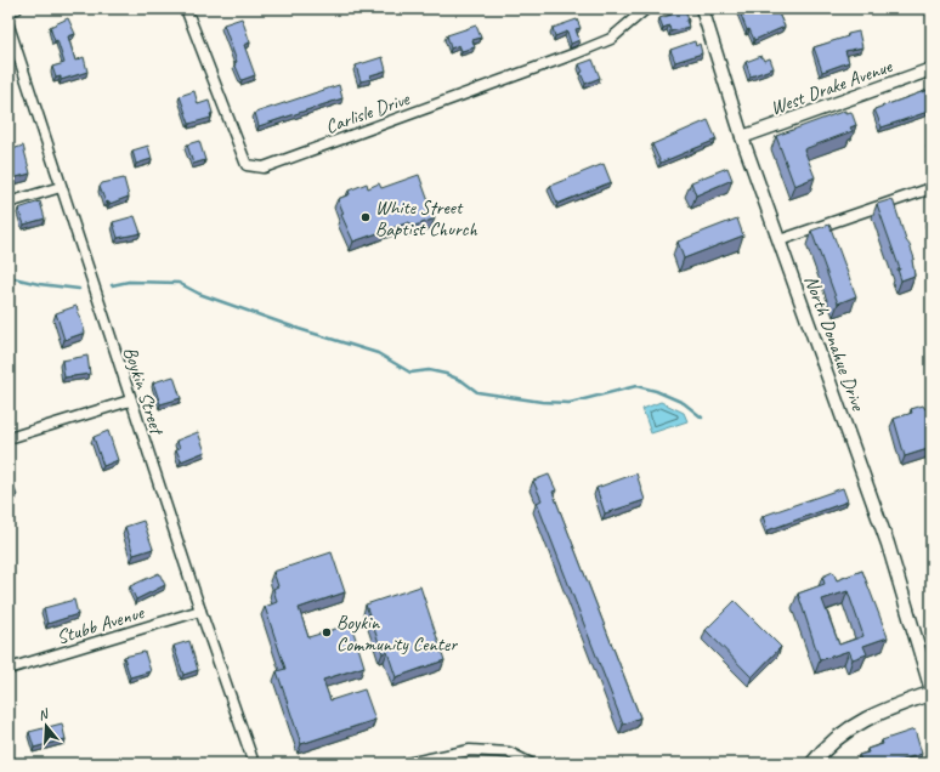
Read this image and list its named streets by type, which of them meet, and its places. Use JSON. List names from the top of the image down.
{
  "streets": {
    "street": [
      "West Drake Avenue",
      "Carlisle Drive",
      "North Donahue Drive",
      "Boykin Street",
      "Stubb Avenue"
    ]
  },
  "crossings": [
    ["West Drake Avenue", "North Donahue Drive"],
    ["Boykin Street", "Stubb Avenue"]
  ],
  "places": ["White Street Baptist Church", "Boykin Community Center"],
  "north": "top"
}
